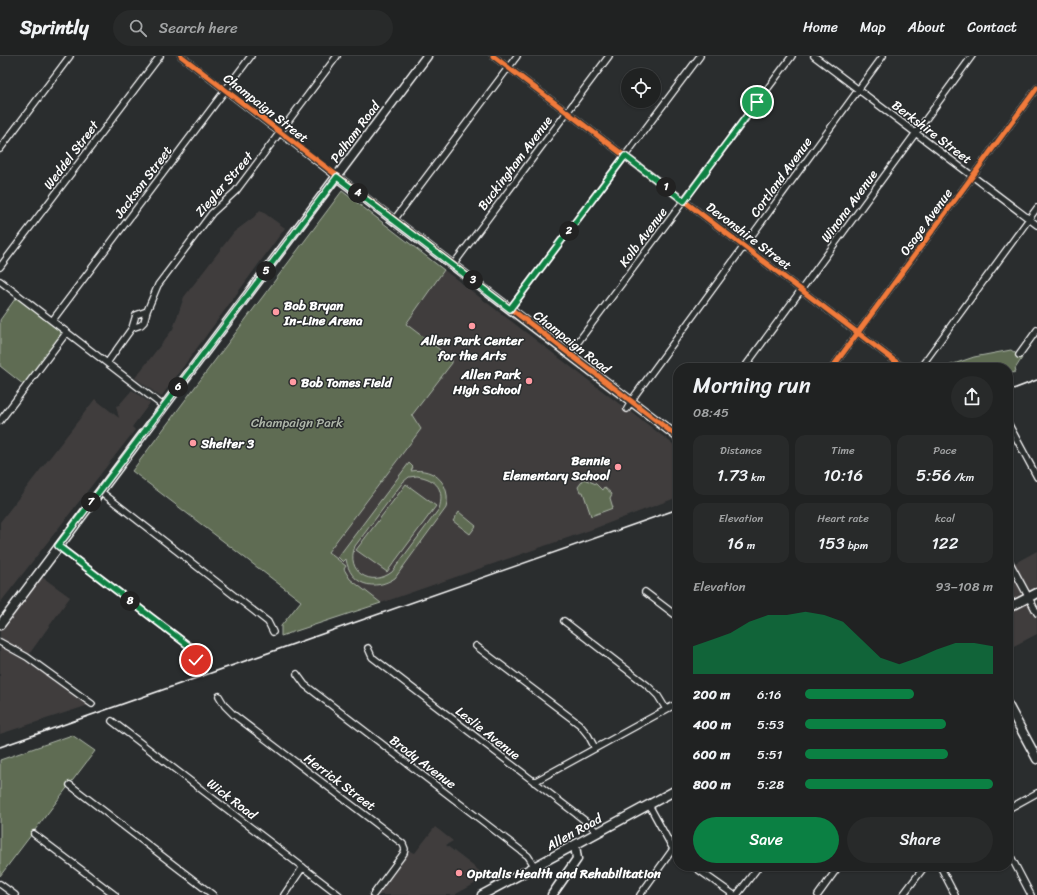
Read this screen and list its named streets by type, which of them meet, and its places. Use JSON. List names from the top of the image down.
{
  "streets": {
    "main road": ["Pelham Road", "Champaign Road", "Allen Road"],
    "street": [
      "Champaign Street",
      "Berkshire Street",
      "Weddel Street",
      "Buckingham Avenue",
      "Cortland Avenue",
      "Jackson Street",
      "Ziegler Street",
      "Winona Avenue",
      "Osage Avenue",
      "Devonshire Street",
      "Kolb Avenue",
      "Leslie Avenue",
      "Brody Avenue",
      "Herrick Street",
      "Wick Road"
    ]
  },
  "crossings": [
    ["Champaign Street", "Pelham Road"],
    ["Champaign Street", "Jackson Street"],
    ["Champaign Street", "Ziegler Street"],
    ["Champaign Street", "Champaign Road"],
    ["Pelham Road", "Champaign Road"],
    ["Berkshire Street", "Cortland Avenue"],
    ["Berkshire Street", "Winona Avenue"],
    ["Berkshire Street", "Osage Avenue"],
    ["Buckingham Avenue", "Devonshire Street"],
    ["Buckingham Avenue", "Champaign Road"],
    ["Cortland Avenue", "Devonshire Street"],
    ["Cortland Avenue", "Champaign Road"],
    ["Winona Avenue", "Devonshire Street"],
    ["Osage Avenue", "Devonshire Street"],
    ["Devonshire Street", "Kolb Avenue"],
    ["Kolb Avenue", "Champaign Road"],
    ["Leslie Avenue", "Allen Road"],
    ["Brody Avenue", "Allen Road"]
  ],
  "parks": ["Champaign Park"],
  "places": [
    "Bob Bryan In-Line Arena",
    "Allen Park Center for the Arts",
    "Allen Park High School",
    "Bob Tomes Field",
    "Shelter 3",
    "Bennie Elementary School",
    "Opitalis Health and Rehabilitation"
  ],
  "page": {
    "header": "Sprintly",
    "search": "Search here",
    "nav": [
      "Home",
      "Map",
      "About",
      "Contact"
    ],
    "pins": [
      "1",
      "4",
      "2",
      "5",
      "3",
      "6",
      "7",
      "8"
    ],
    "heading": ["Morning run", "08:45"],
    "stats": [
      ["Distance", "1.73 km"],
      ["Time", "10:16"],
      ["Pace", "5:56 /km"],
      ["Elevation", "16 m"],
      ["Heart rate", "153 bpm"],
      ["kcal", "122"]
    ],
    "chart": ["Elevation", "93–108 m"],
    "list": [
      {
        "name": "200 m",
        "note": "6:16"
      },
      {
        "name": "400 m",
        "note": "5:53"
      },
      {
        "name": "600 m",
        "note": "5:51"
      },
      {
        "name": "800 m",
        "note": "5:28"
      }
    ],
    "buttons": ["Save", "Share"]
  }
}
